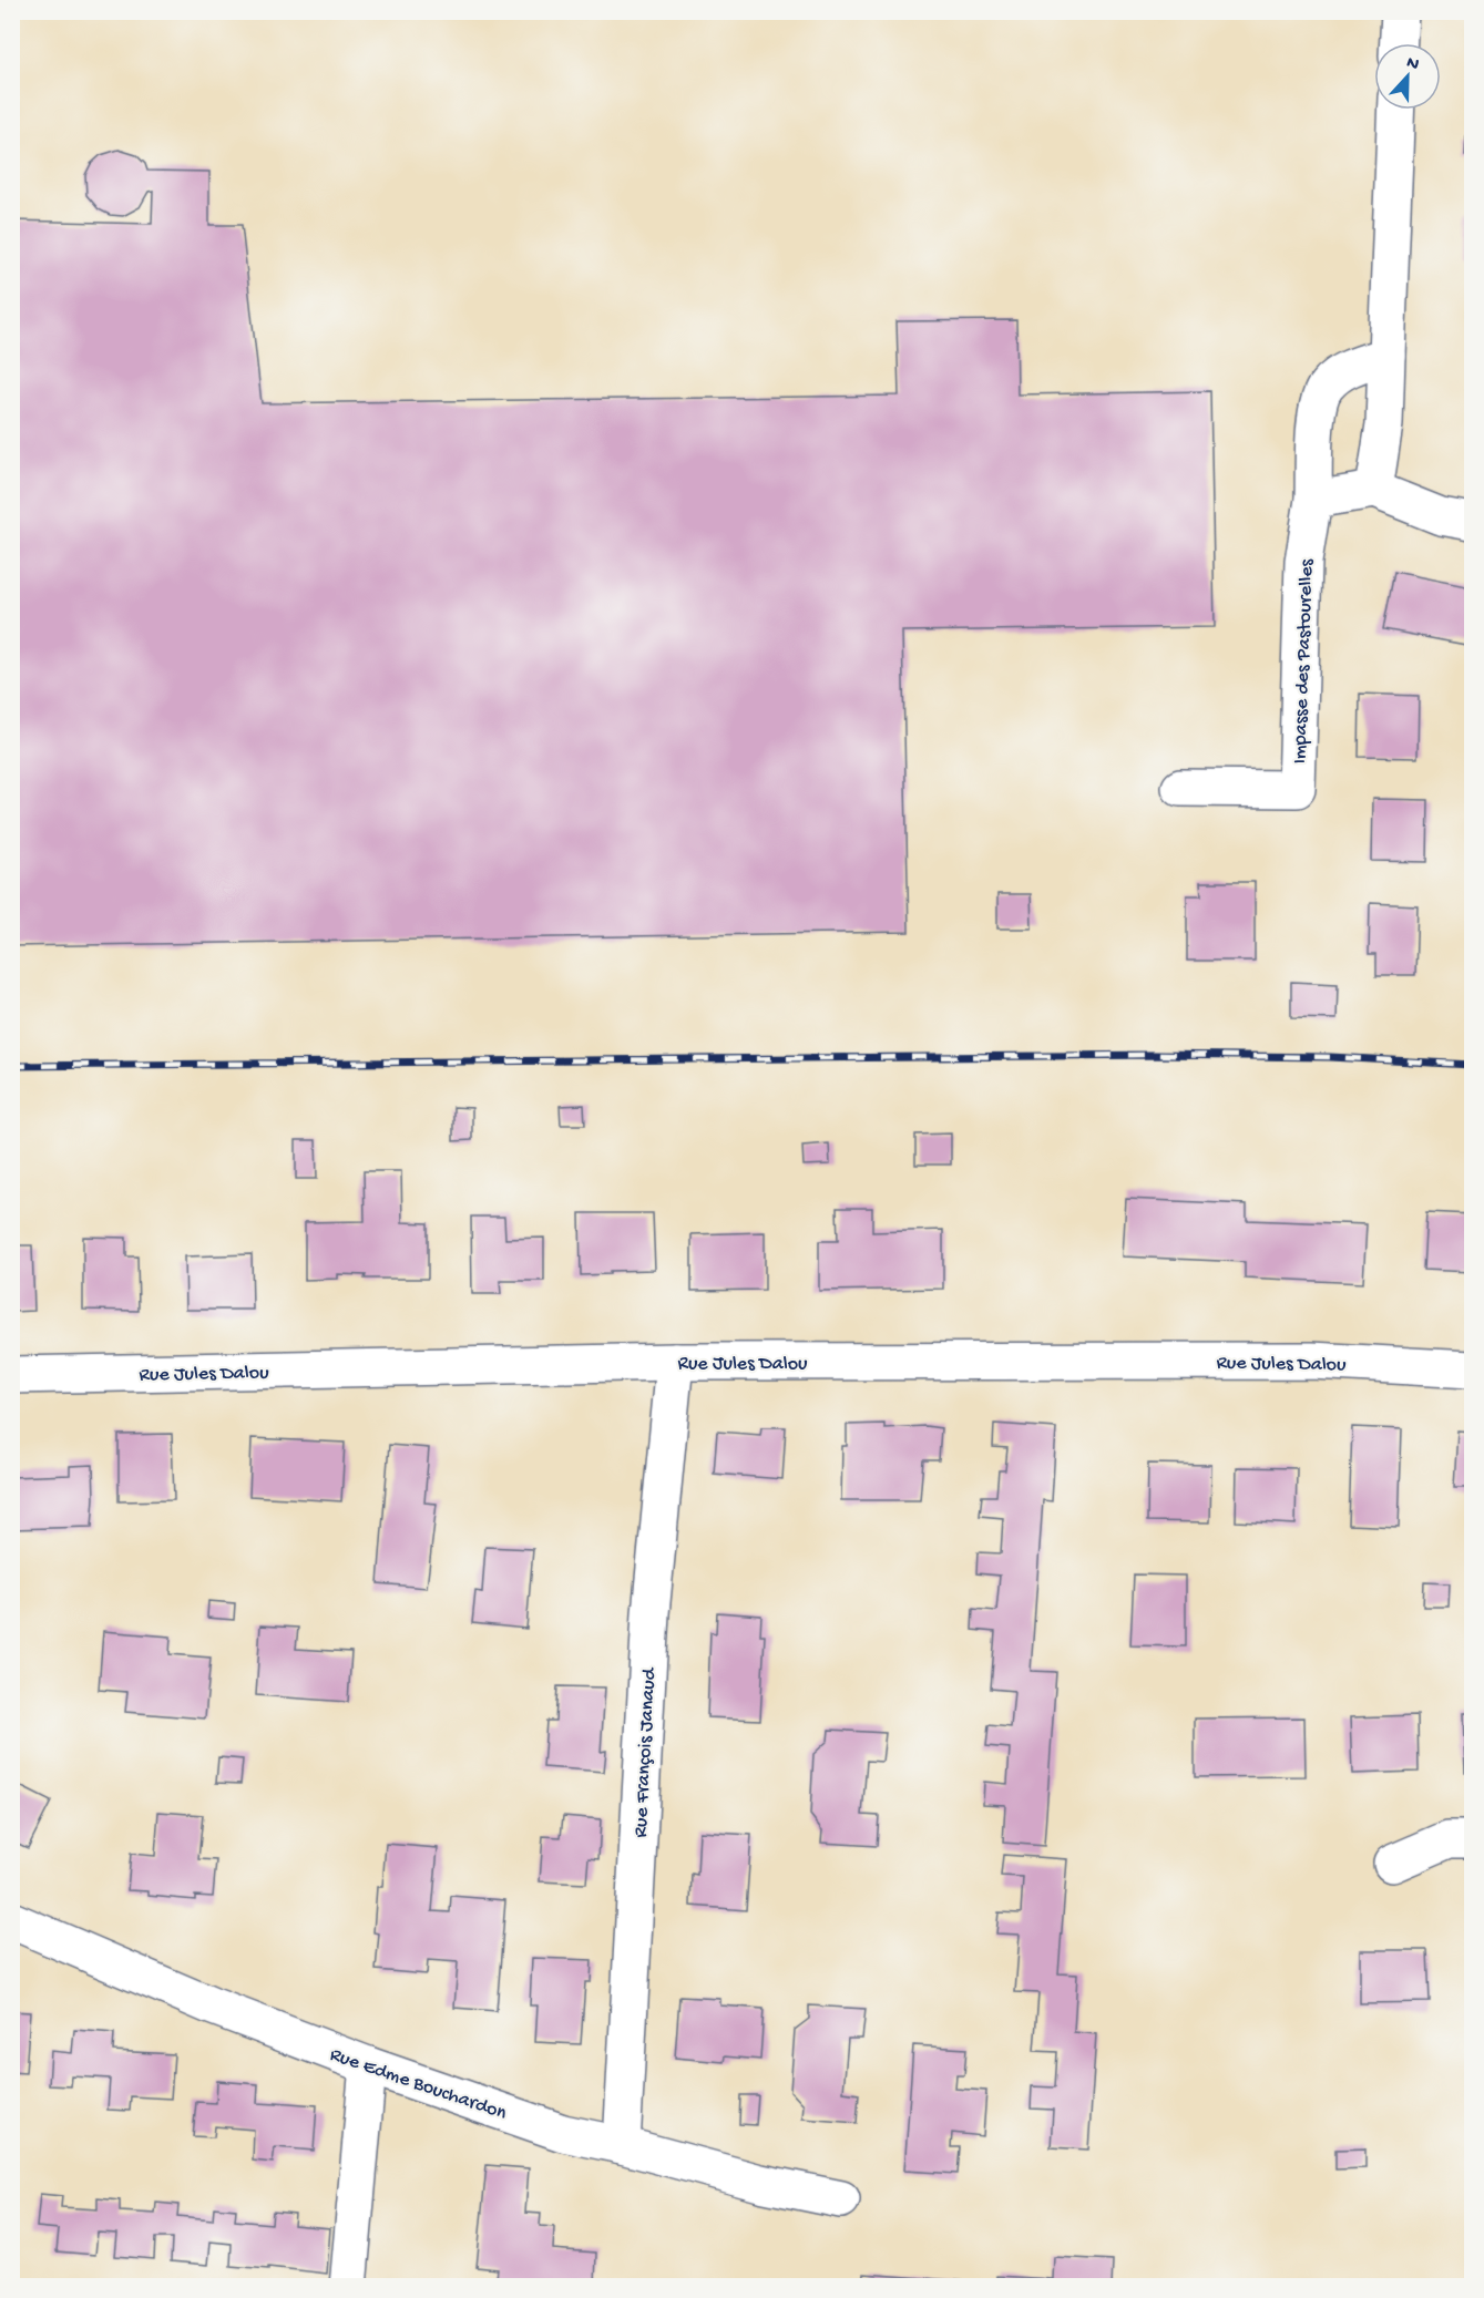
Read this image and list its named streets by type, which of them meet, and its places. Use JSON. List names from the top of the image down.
{
  "streets": {
    "street": [
      "Impasse des Pastourelles",
      "Rue Jules Dalou",
      "Rue François Janaud",
      "Rue Edme Bouchardon"
    ]
  },
  "crossings": [
    ["Rue Jules Dalou", "Rue François Janaud"],
    ["Rue François Janaud", "Rue Edme Bouchardon"]
  ],
  "north": "top"
}
